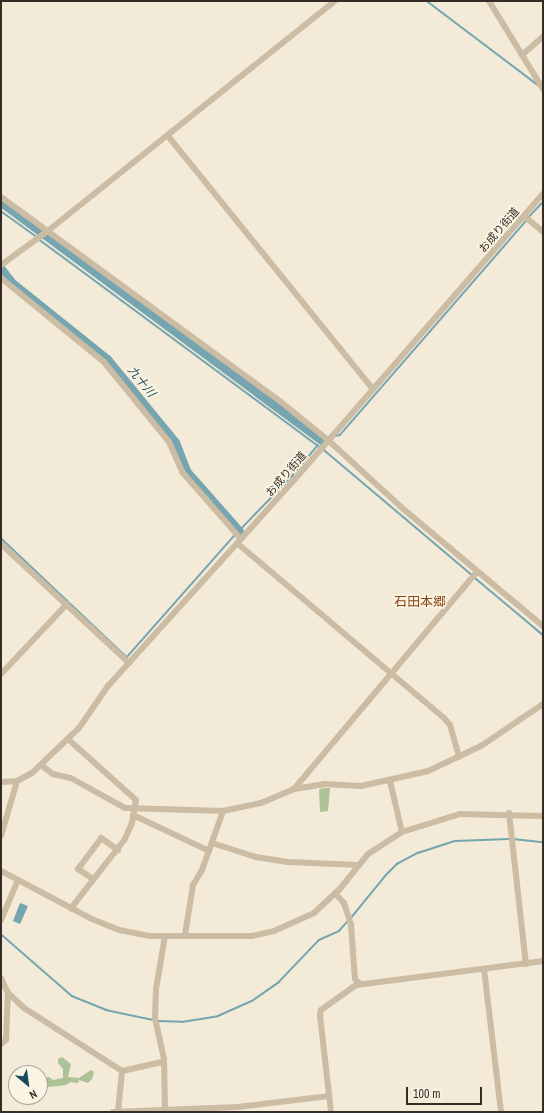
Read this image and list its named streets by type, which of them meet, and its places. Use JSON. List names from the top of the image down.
{
  "streets": {
    "street": ["お成り街道"]
  },
  "districts": ["石田本郷"],
  "water": ["九十川"],
  "scale_bar": "100 m",
  "north": "bottom right"
}
